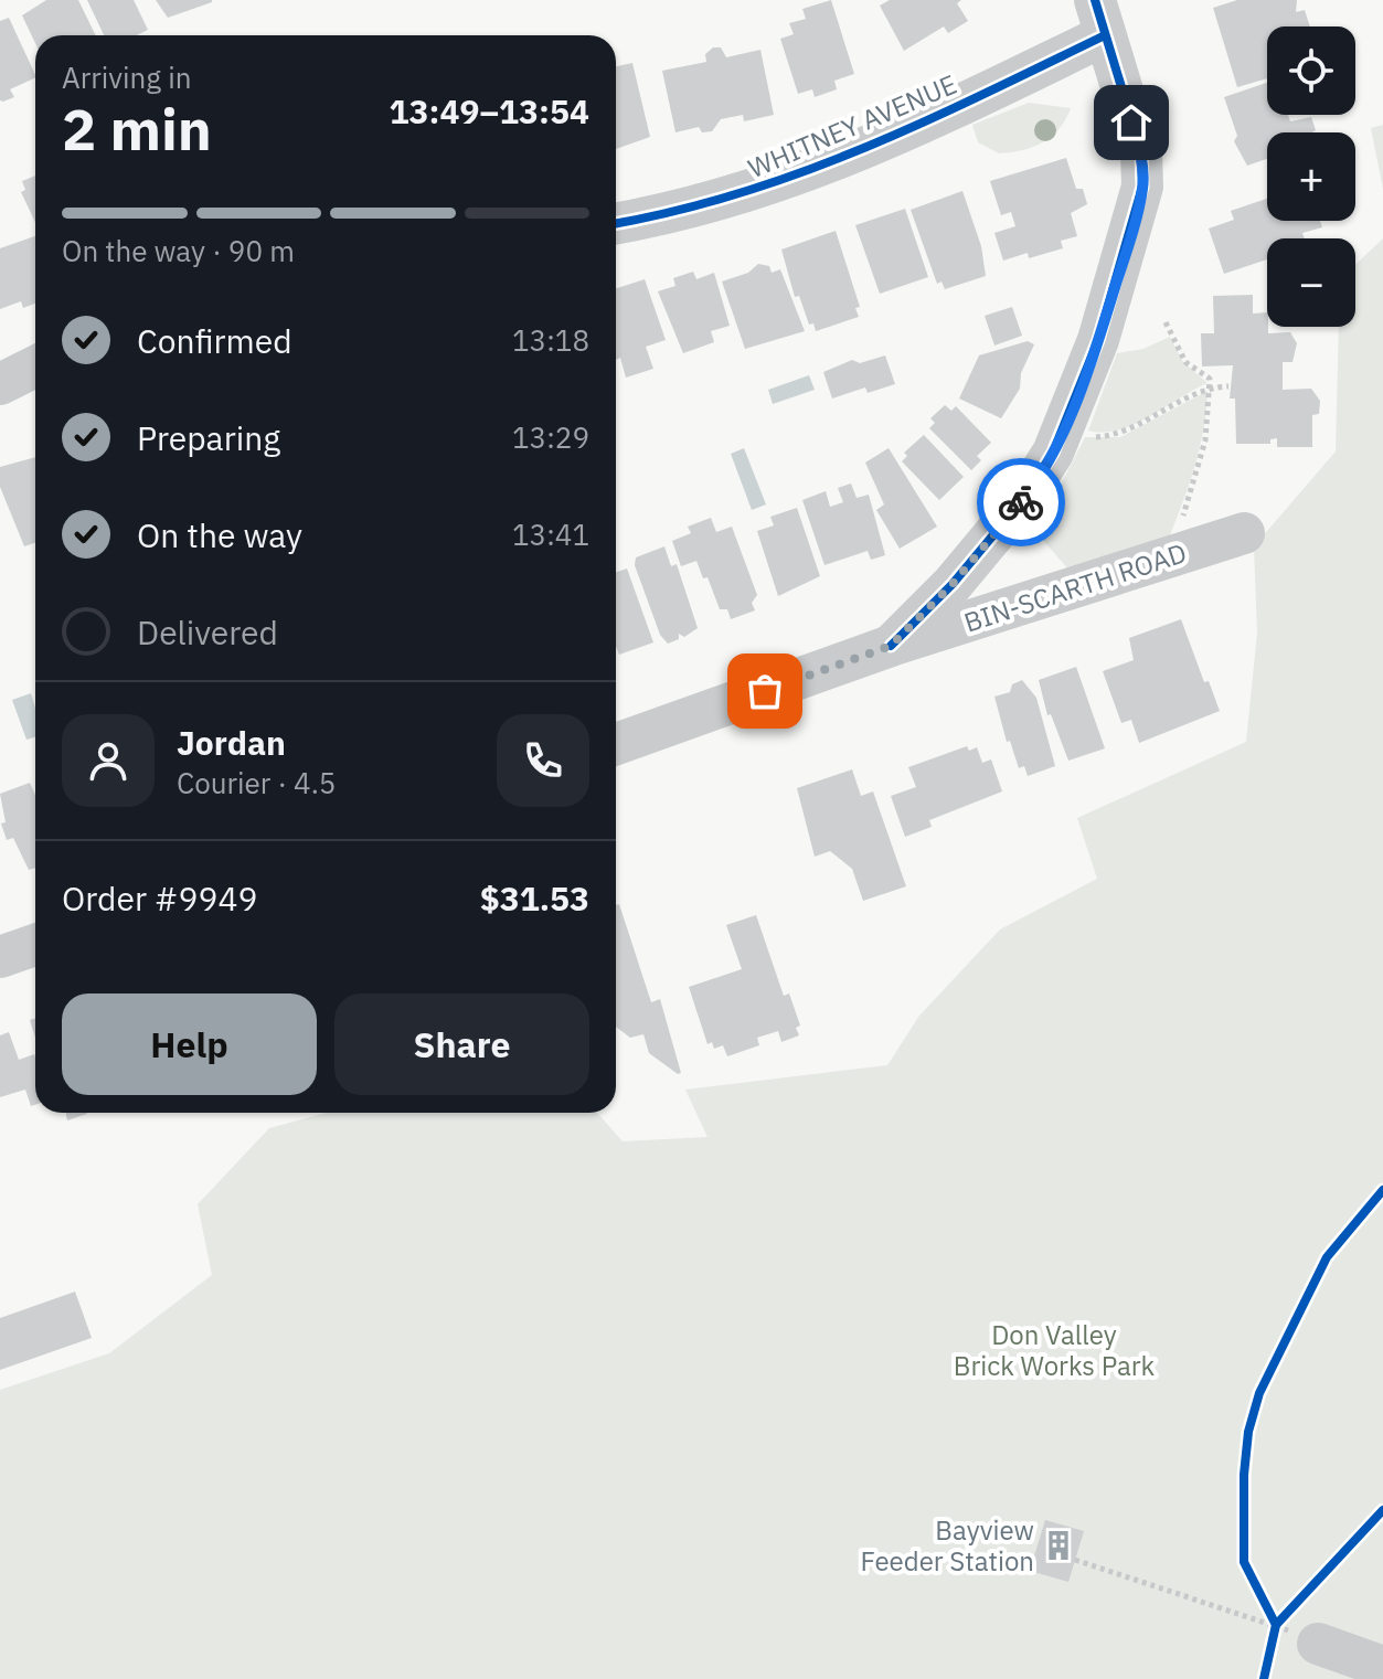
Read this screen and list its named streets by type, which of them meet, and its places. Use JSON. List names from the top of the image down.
{
  "streets": {
    "street": ["WHITNEY AVENUE", "BIN-SCARTH ROAD"]
  },
  "parks": ["Don Valley Brick Works Park"],
  "places": {
    "building": ["Bayview Feeder Station"]
  },
  "page": {
    "map_buttons": ["+", "−"],
    "heading": ["2 min", "Arriving in", "13:49–13:54"],
    "panel": [
      "Jordan",
      "Courier · 4.5",
      "Order #9949",
      "$31.53"
    ],
    "bar": "On the way · 90 m",
    "list": [
      ["Confirmed", "13:18"],
      ["Preparing", "13:29"],
      ["On the way", "13:41"],
      "Delivered"
    ],
    "buttons": ["Help", "Share"]
  }
}
